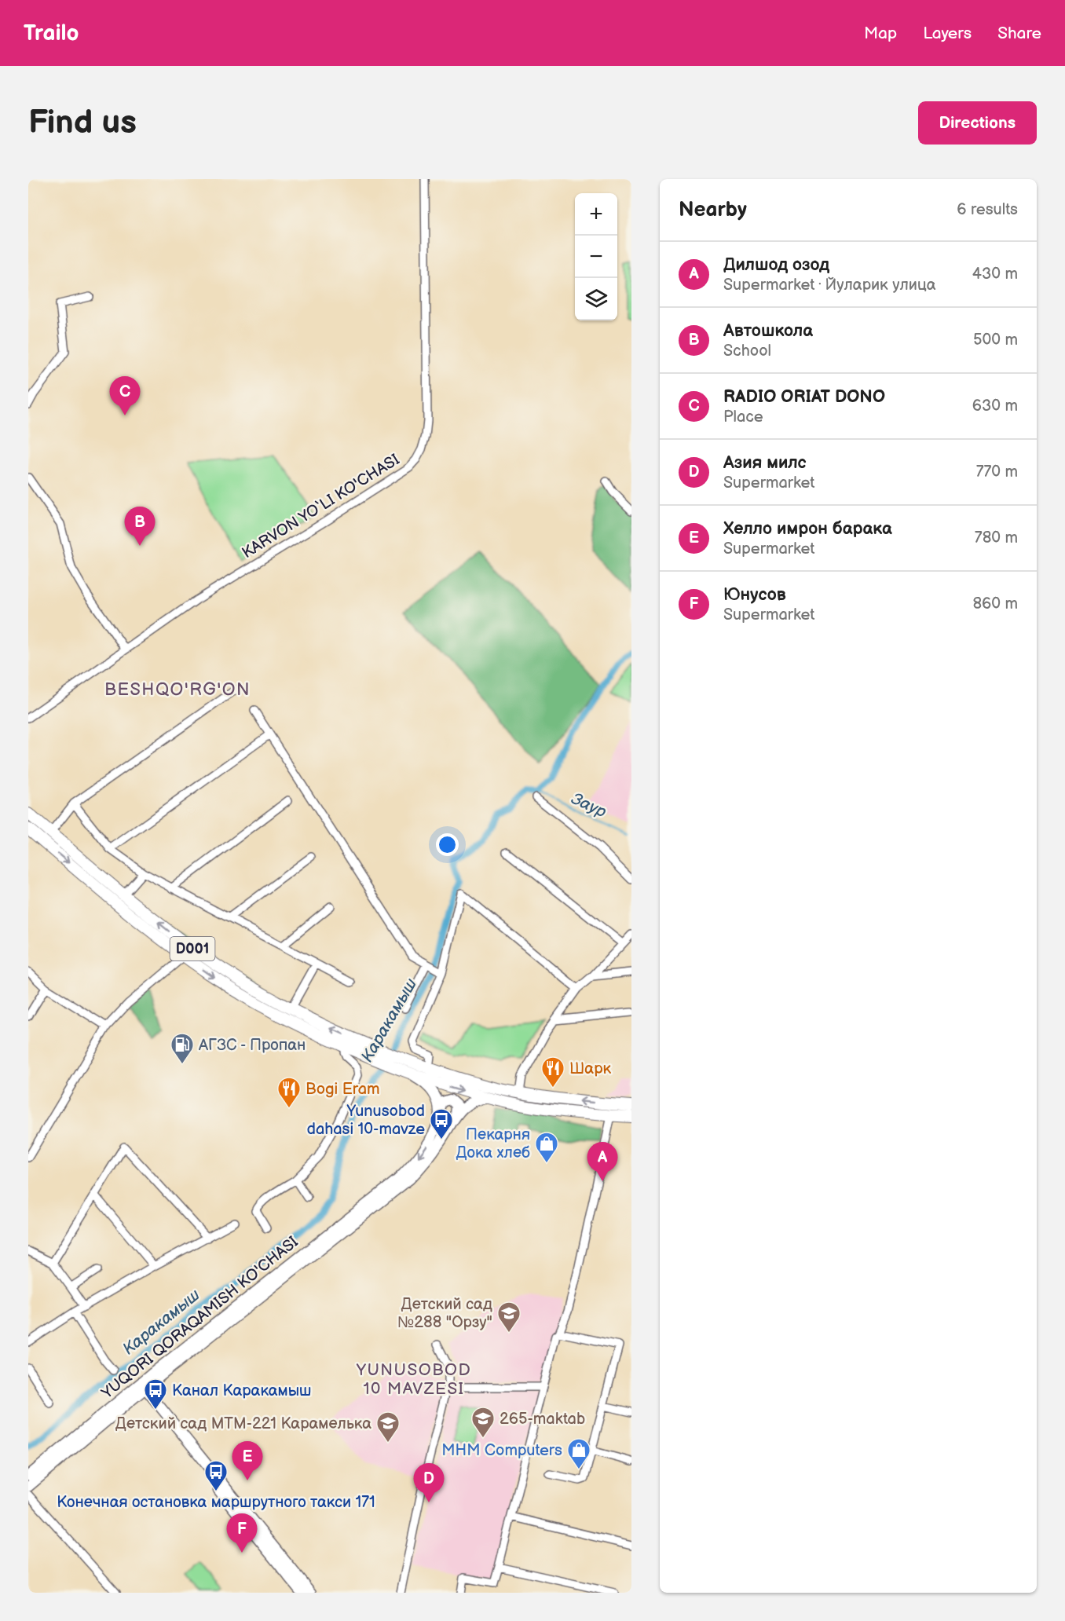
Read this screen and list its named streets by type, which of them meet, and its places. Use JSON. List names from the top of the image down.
{
  "streets": {
    "highway": ["D001"],
    "main road": ["YUQORI QORAQAMISH KO'CHASI"],
    "street": ["KARVON YO‘LI KO'CHASI"]
  },
  "crossings": [
    ["D001", "YUQORI QORAQAMISH KO'CHASI"]
  ],
  "districts": ["BESHQO'RG'ON", "YUNUSOBOD 10 MAVZESI"],
  "water": ["Заур", "Каракамыш"],
  "places": {
    "fuel station": ["АГЗС - Пропан"],
    "restaurant": ["Шарк", "Bogi Eram"],
    "bus stop": ["Yunusobod dahasi 10-mavze", "Канал Каракамыш", "Конечная остановка маршрутного такси 171"],
    "shop": ["Пекарня Дока хлеб", "MHM Computers"],
    "school or university": ["Детский сад №288 \"Орзу\"", "265-maktab", "Детский сад МТМ-221 Карамелька"]
  },
  "page": {
    "header": "Trailo",
    "nav": ["Map", "Layers", "Share"],
    "buttons": "Directions",
    "title": "Find us",
    "heading": ["Nearby", "6 results"],
    "map_buttons": ["+", "−"],
    "list": [
      {
        "mark": "A",
        "name": "Дилшод озод",
        "note": "Supermarket · Йуларик улица",
        "value": "430 m"
      },
      {
        "mark": "B",
        "name": "Автошкола",
        "note": "School",
        "value": "500 m"
      },
      {
        "mark": "C",
        "name": "RADIO ORIAT DONO",
        "note": "Place",
        "value": "630 m"
      },
      {
        "mark": "D",
        "name": "Азия милс",
        "note": "Supermarket",
        "value": "770 m"
      },
      {
        "mark": "E",
        "name": "Хелло имрон барака",
        "note": "Supermarket",
        "value": "780 m"
      },
      {
        "mark": "F",
        "name": "Юнусов",
        "note": "Supermarket",
        "value": "860 m"
      }
    ],
    "pins": [
      "C",
      "B",
      "A",
      "E",
      "D",
      "F"
    ]
  }
}
